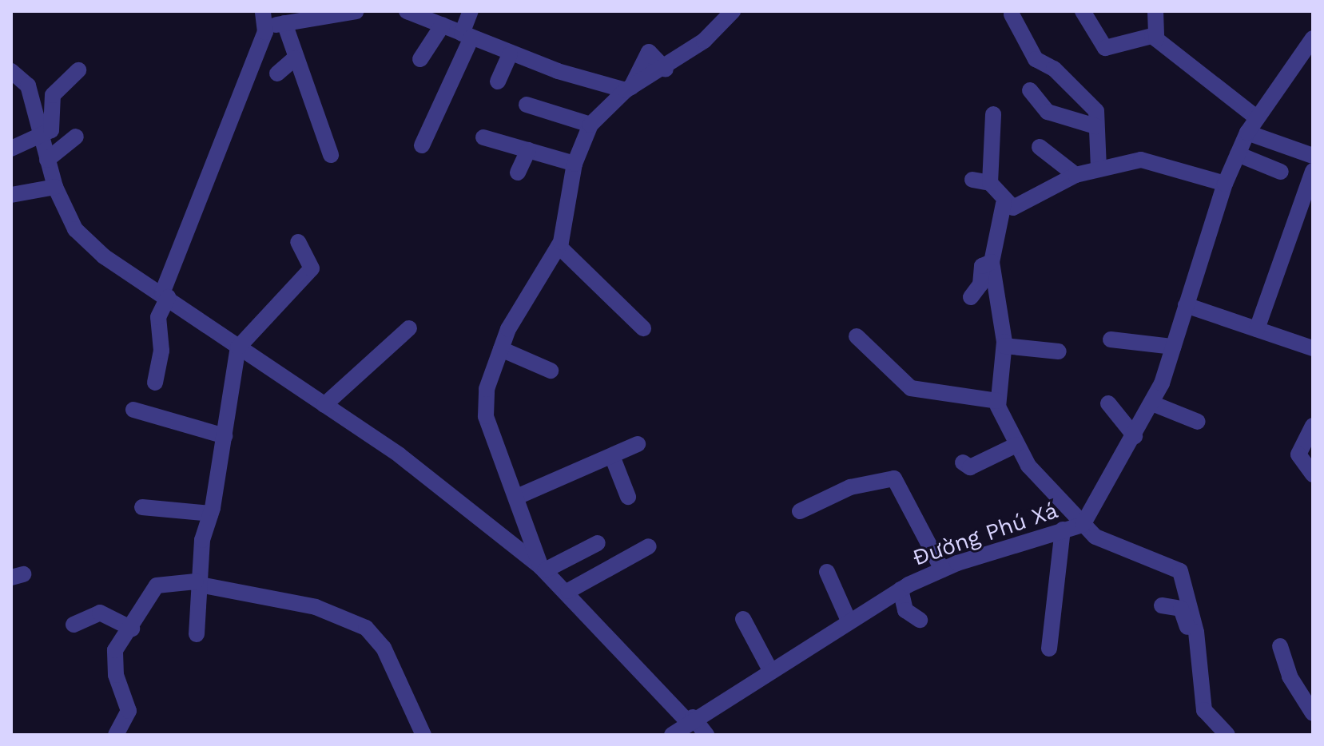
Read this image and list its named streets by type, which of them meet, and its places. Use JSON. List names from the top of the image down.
{
  "streets": {
    "street": ["Đường Phú Xá"]
  }
}
